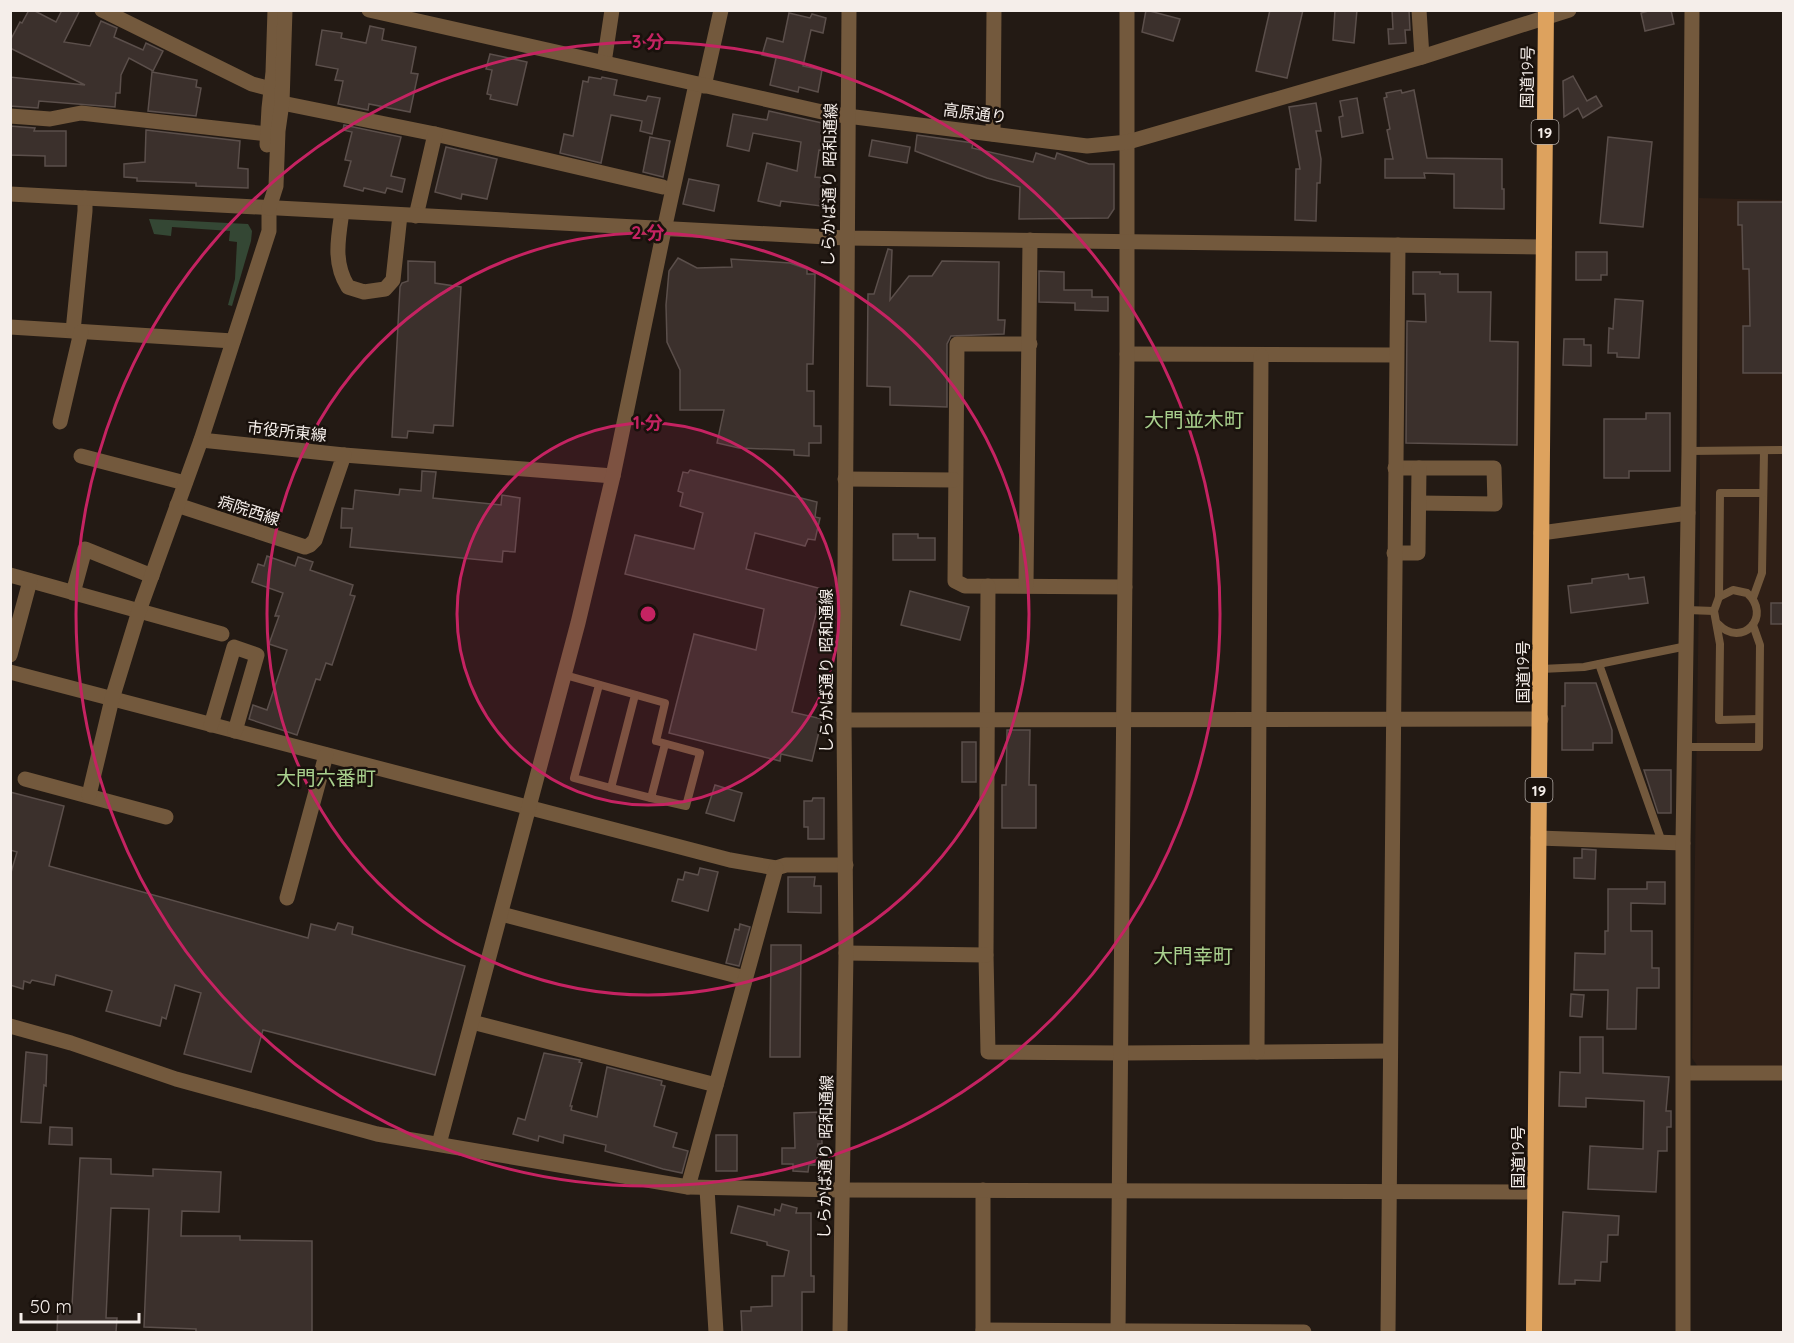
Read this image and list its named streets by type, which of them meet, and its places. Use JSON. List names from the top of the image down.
{
  "streets": {
    "highway": ["国道19号", "19"],
    "street": [
      "高原通り",
      "しらかば通り 昭和通線",
      "市役所東線",
      "病院西線"
    ]
  },
  "crossings": [
    ["国道19号", "高原通り"],
    ["高原通り", "しらかば通り 昭和通線"],
    ["市役所東線", "病院西線"]
  ],
  "districts": ["大門並木町", "大門六番町", "大門幸町"],
  "scale_bar": "50 m",
  "rings": ["3 分", "2 分", "1 分"]
}
